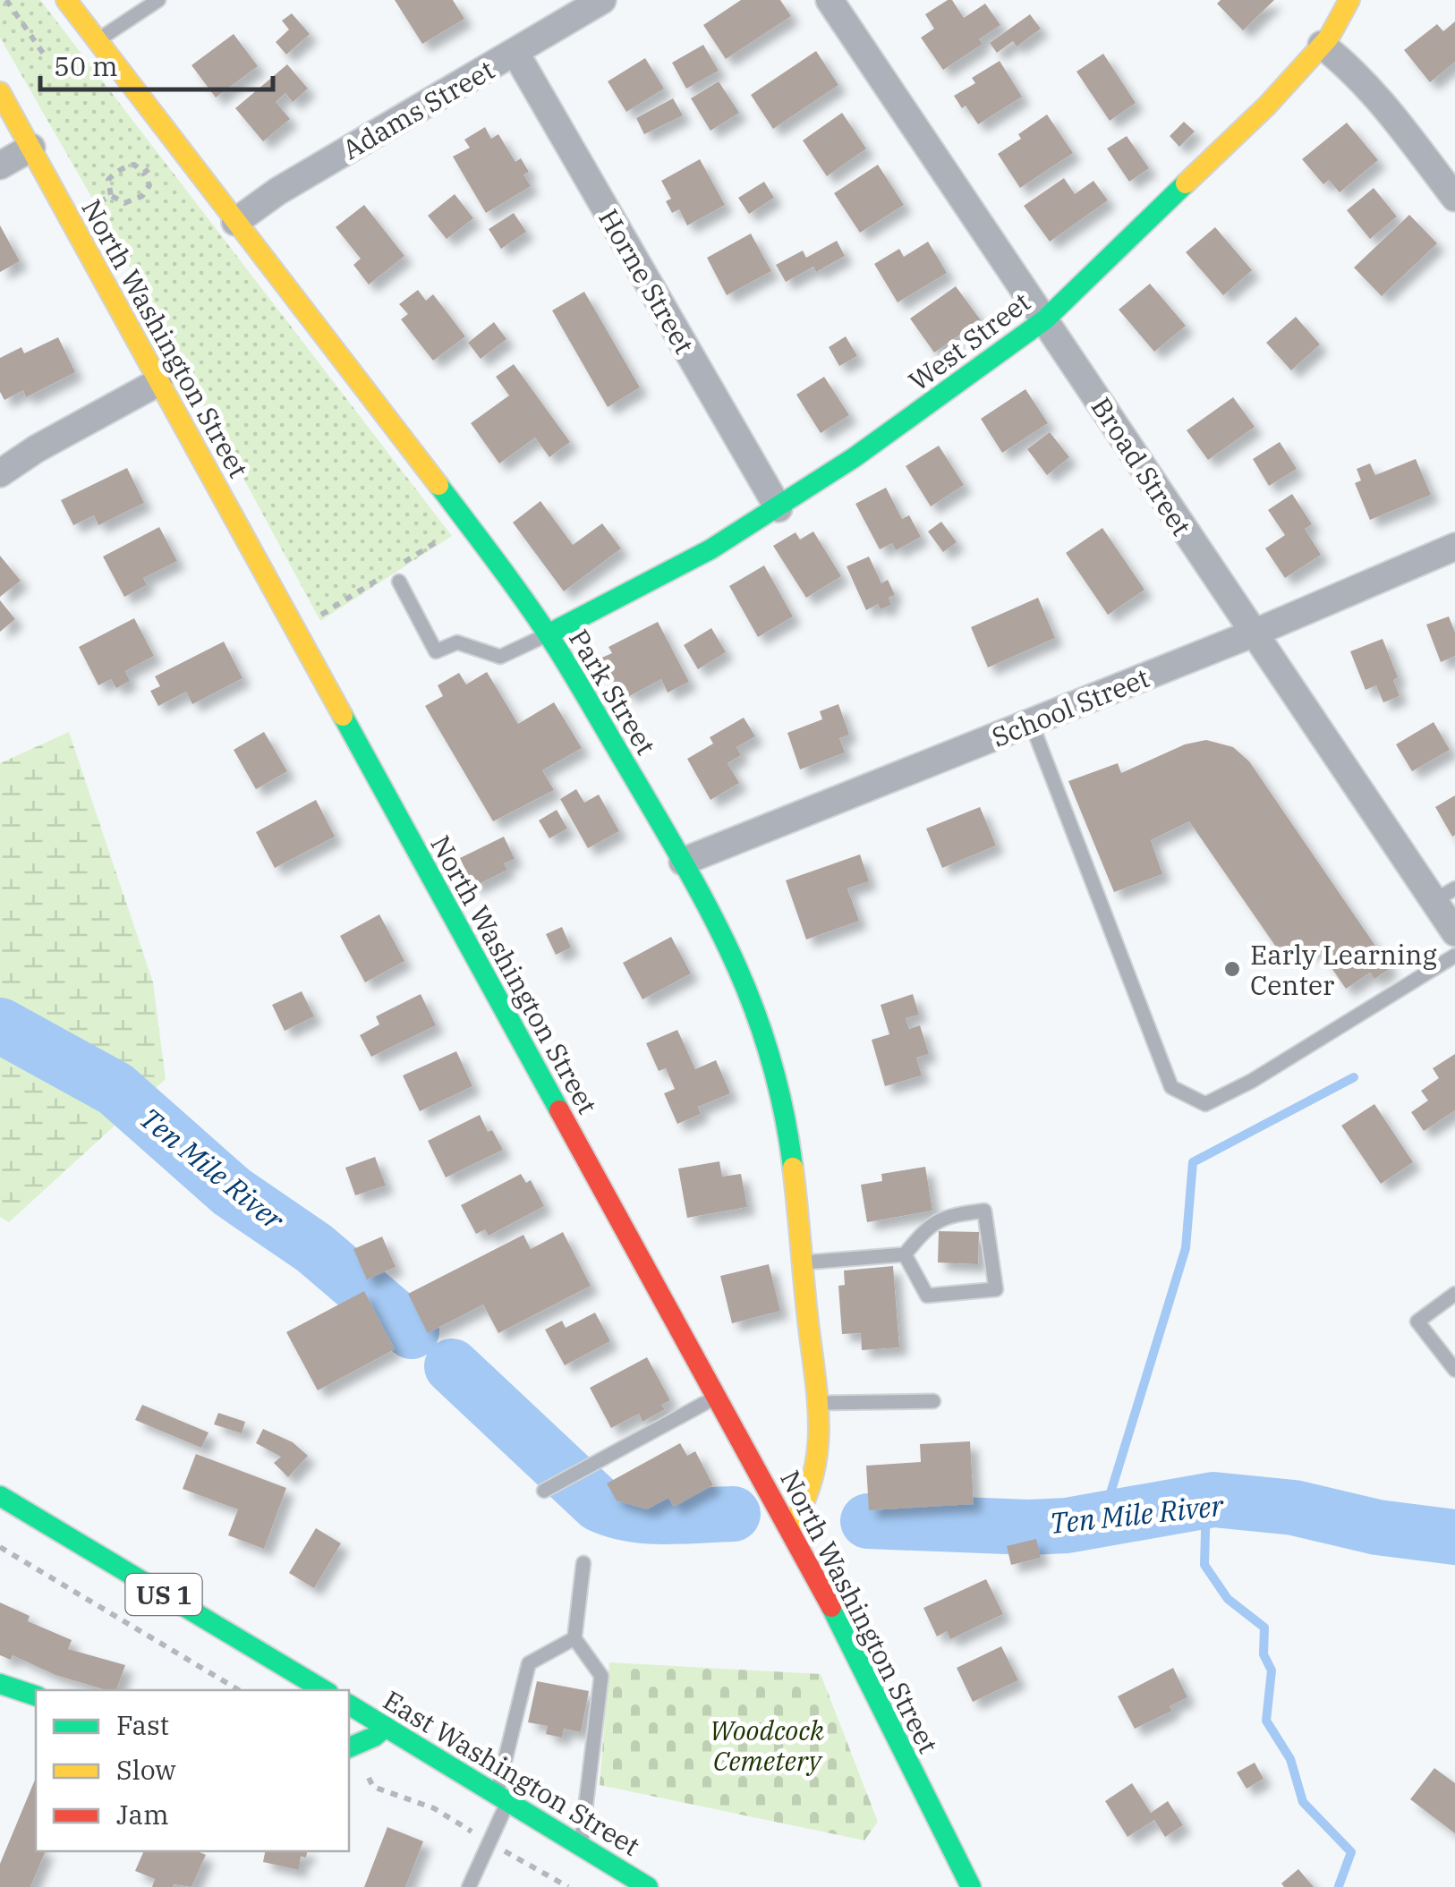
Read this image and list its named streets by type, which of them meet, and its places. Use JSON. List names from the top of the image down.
{
  "streets": {
    "street": [
      "Adams Street",
      "Horne Street",
      "North Washington Street",
      "West Street",
      "Broad Street",
      "Park Street",
      "School Street",
      "US 1",
      "East Washington Street"
    ]
  },
  "crossings": [
    ["Adams Street", "Horne Street"],
    ["Adams Street", "Park Street"],
    ["Horne Street", "West Street"],
    ["North Washington Street", "Park Street"],
    ["West Street", "Broad Street"],
    ["West Street", "Park Street"],
    ["Broad Street", "School Street"],
    ["Park Street", "School Street"]
  ],
  "water": ["Ten Mile River"],
  "parks": ["Woodcock Cemetery"],
  "places": ["Early Learning Center"],
  "legend": ["Fast", "Slow", "Jam"],
  "scale_bar": "50 m"
}
